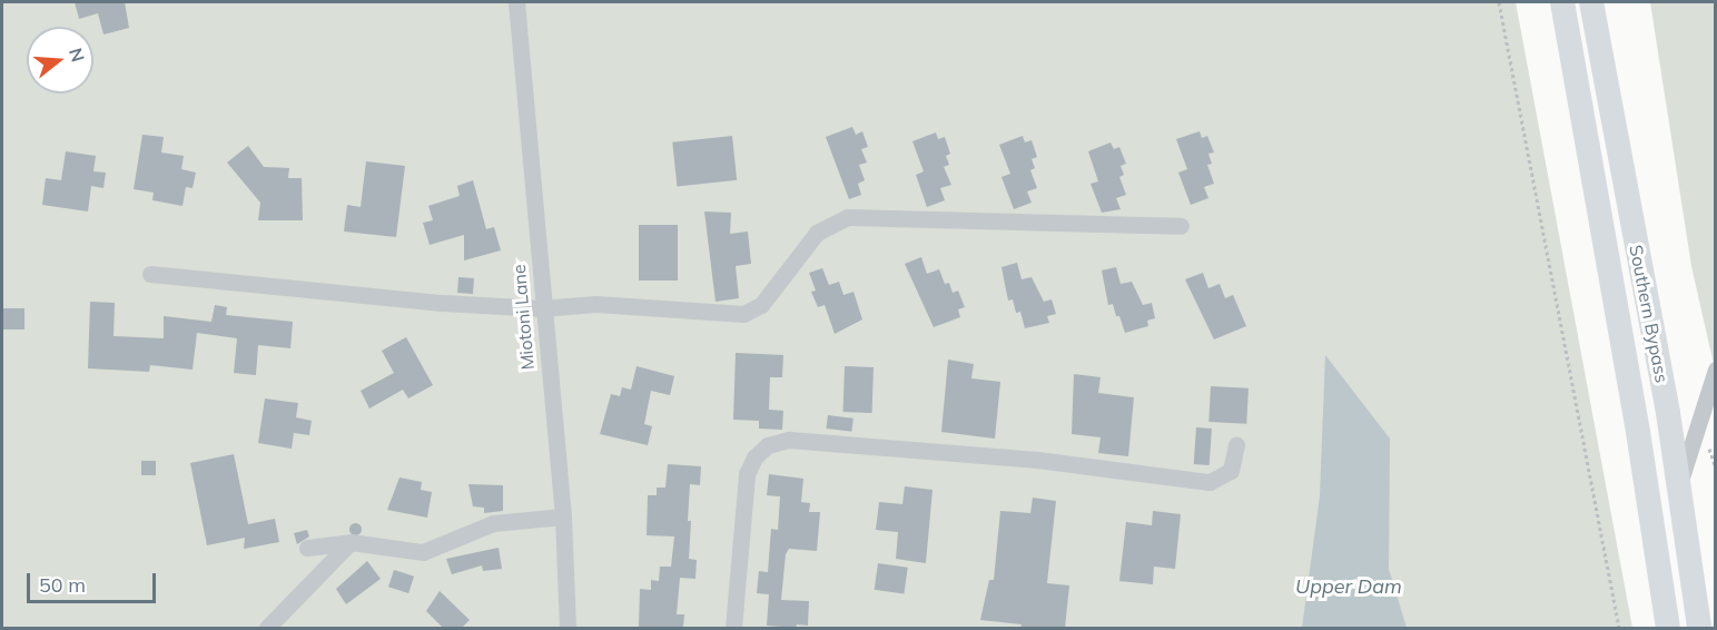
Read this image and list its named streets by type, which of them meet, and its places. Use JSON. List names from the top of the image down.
{
  "streets": {
    "highway": ["Southern Bypass"],
    "street": ["Miotoni Lane"]
  },
  "water": ["Upper Dam"],
  "scale_bar": "50 m",
  "north": "right"
}
